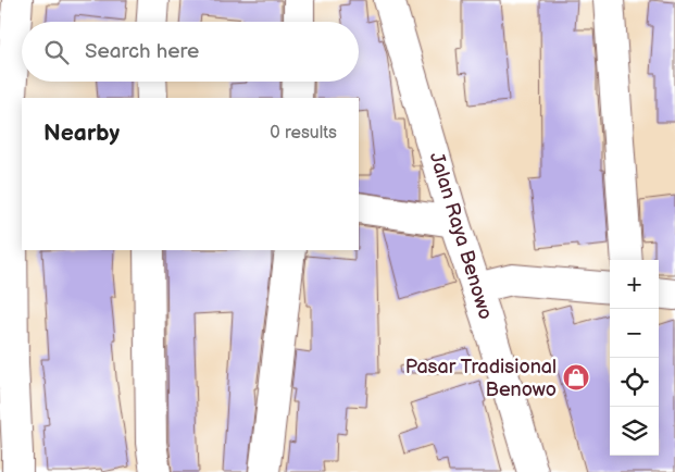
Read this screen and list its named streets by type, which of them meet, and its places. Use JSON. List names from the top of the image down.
{
  "streets": {
    "street": ["Jalan Raya Benowo"]
  },
  "places": {
    "shop": ["Pasar Tradisional Benowo"]
  },
  "page": {
    "search": "Search here",
    "heading": ["Nearby", "0 results"],
    "map_buttons": ["+", "−"]
  }
}
